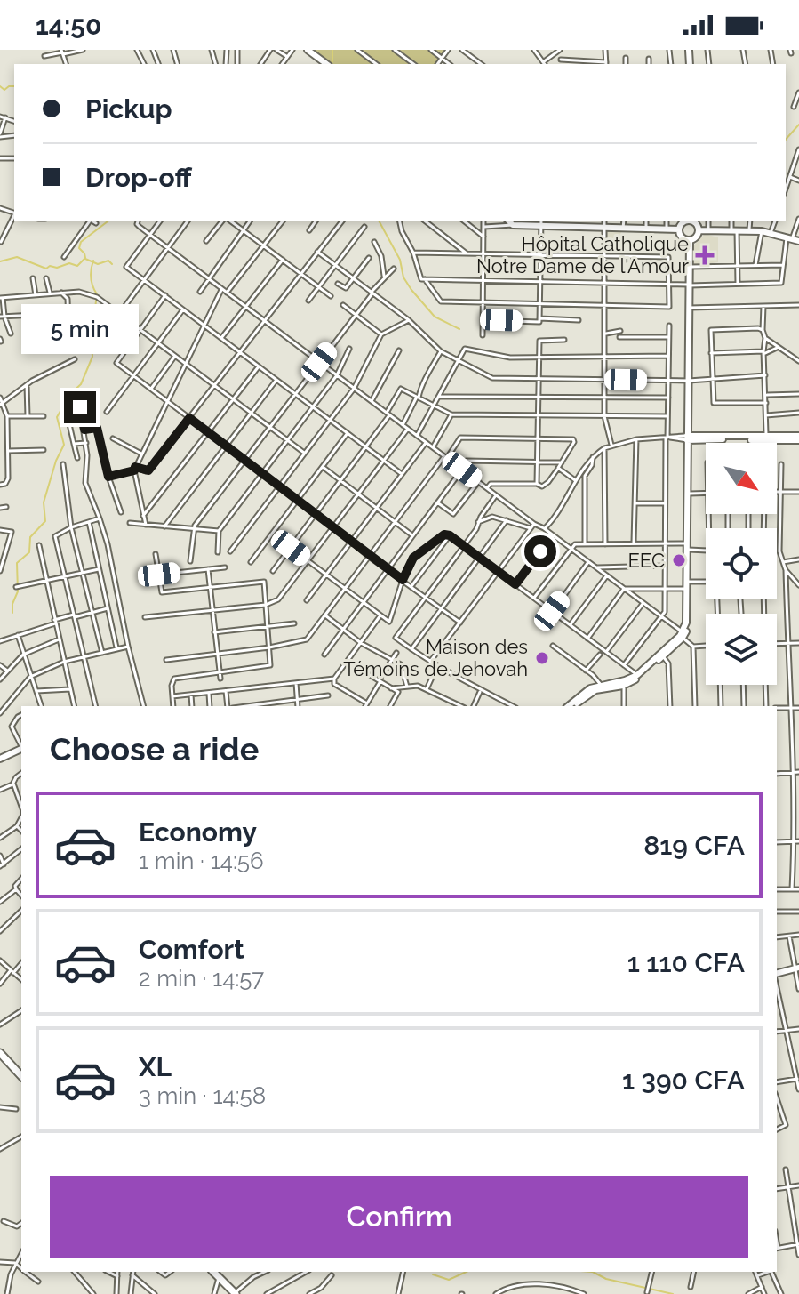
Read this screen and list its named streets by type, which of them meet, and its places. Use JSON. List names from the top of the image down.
{
  "places": {
    "health": ["Hôpital Catholique Notre Dame de l'Amour"],
    "other": ["EEC", "Maison des Témoins de Jehovah"]
  },
  "north": "bottom right",
  "page": {
    "status": "14:50",
    "banner": ["Pickup", "Drop-off"],
    "bubble": "5 min",
    "heading": "Choose a ride",
    "list": [
      {
        "name": "Economy",
        "note": "1 min · 14:56",
        "value": "819 CFA"
      },
      {
        "name": "Comfort",
        "note": "2 min · 14:57",
        "value": "1 110 CFA"
      },
      {
        "name": "XL",
        "note": "3 min · 14:58",
        "value": "1 390 CFA"
      }
    ],
    "buttons": "Confirm"
  }
}
